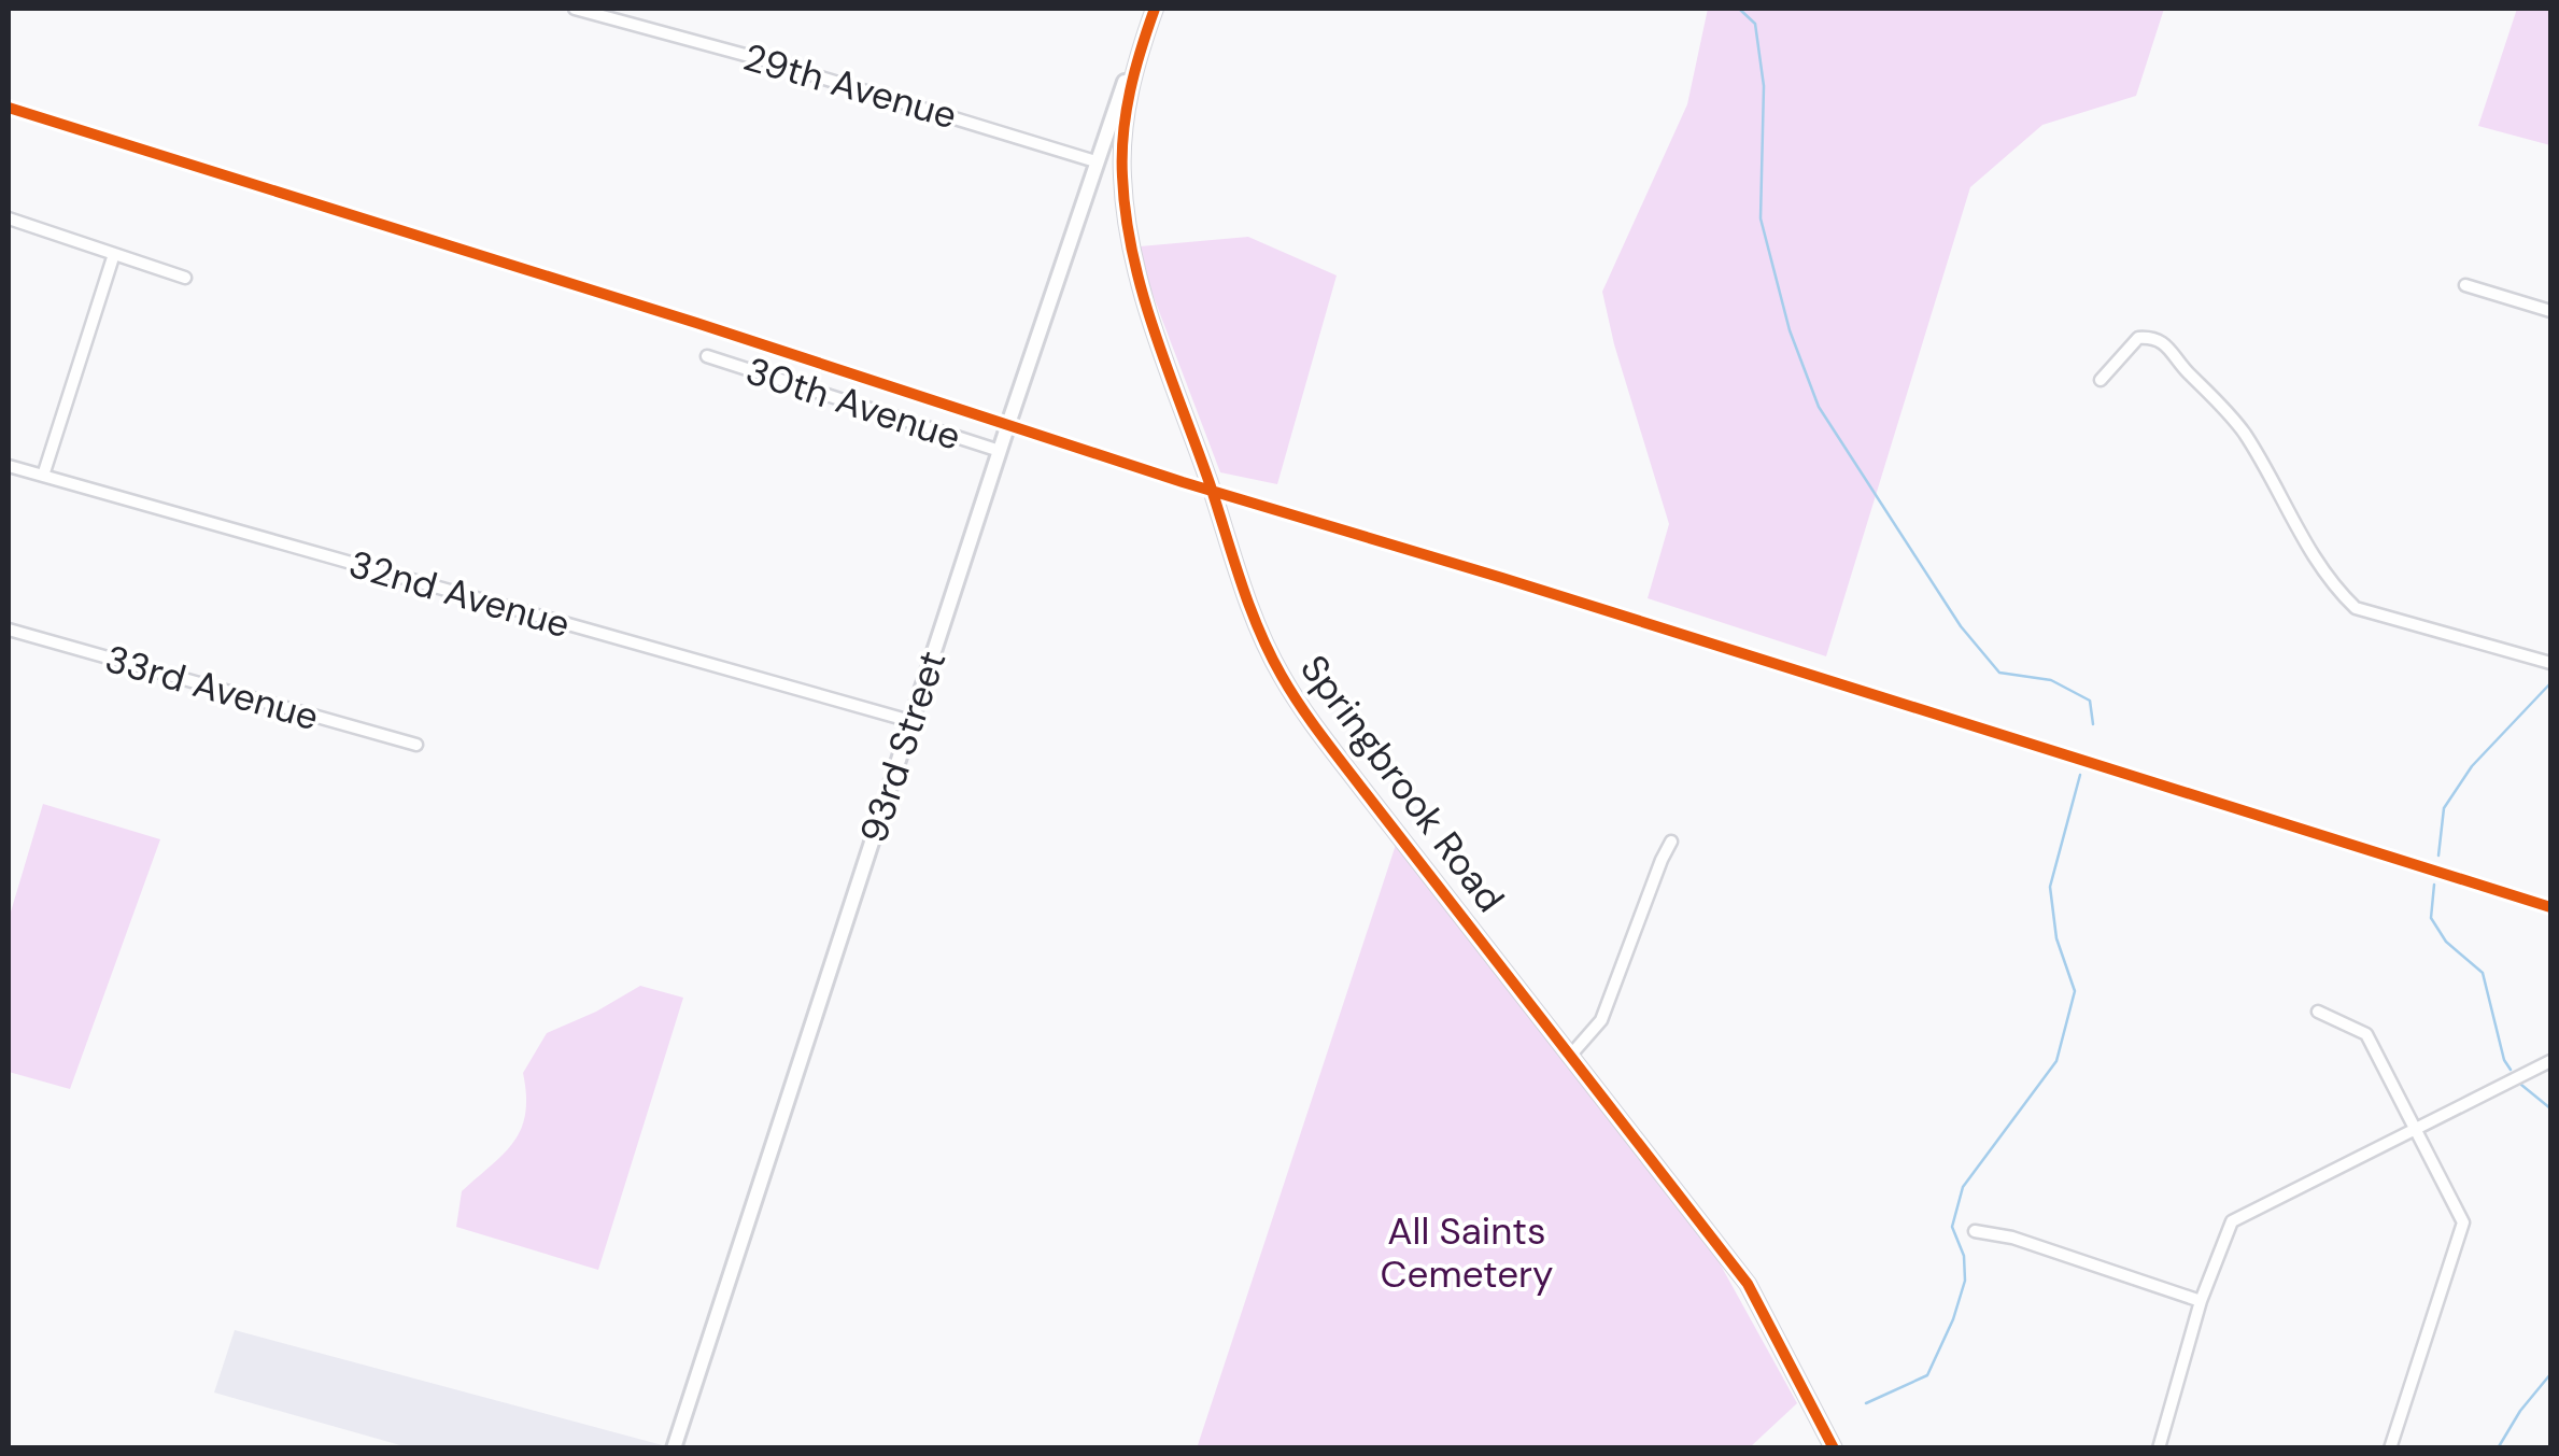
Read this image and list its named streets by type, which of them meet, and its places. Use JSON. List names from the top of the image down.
{
  "streets": {
    "street": [
      "29th Avenue",
      "30th Avenue",
      "32nd Avenue",
      "33rd Avenue",
      "93rd Street",
      "Springbrook Road"
    ]
  },
  "crossings": [
    ["29th Avenue", "93rd Street"],
    ["29th Avenue", "Springbrook Road"],
    ["30th Avenue", "93rd Street"],
    ["32nd Avenue", "93rd Street"],
    ["93rd Street", "Springbrook Road"]
  ],
  "parks": ["All Saints Cemetery"]
}
